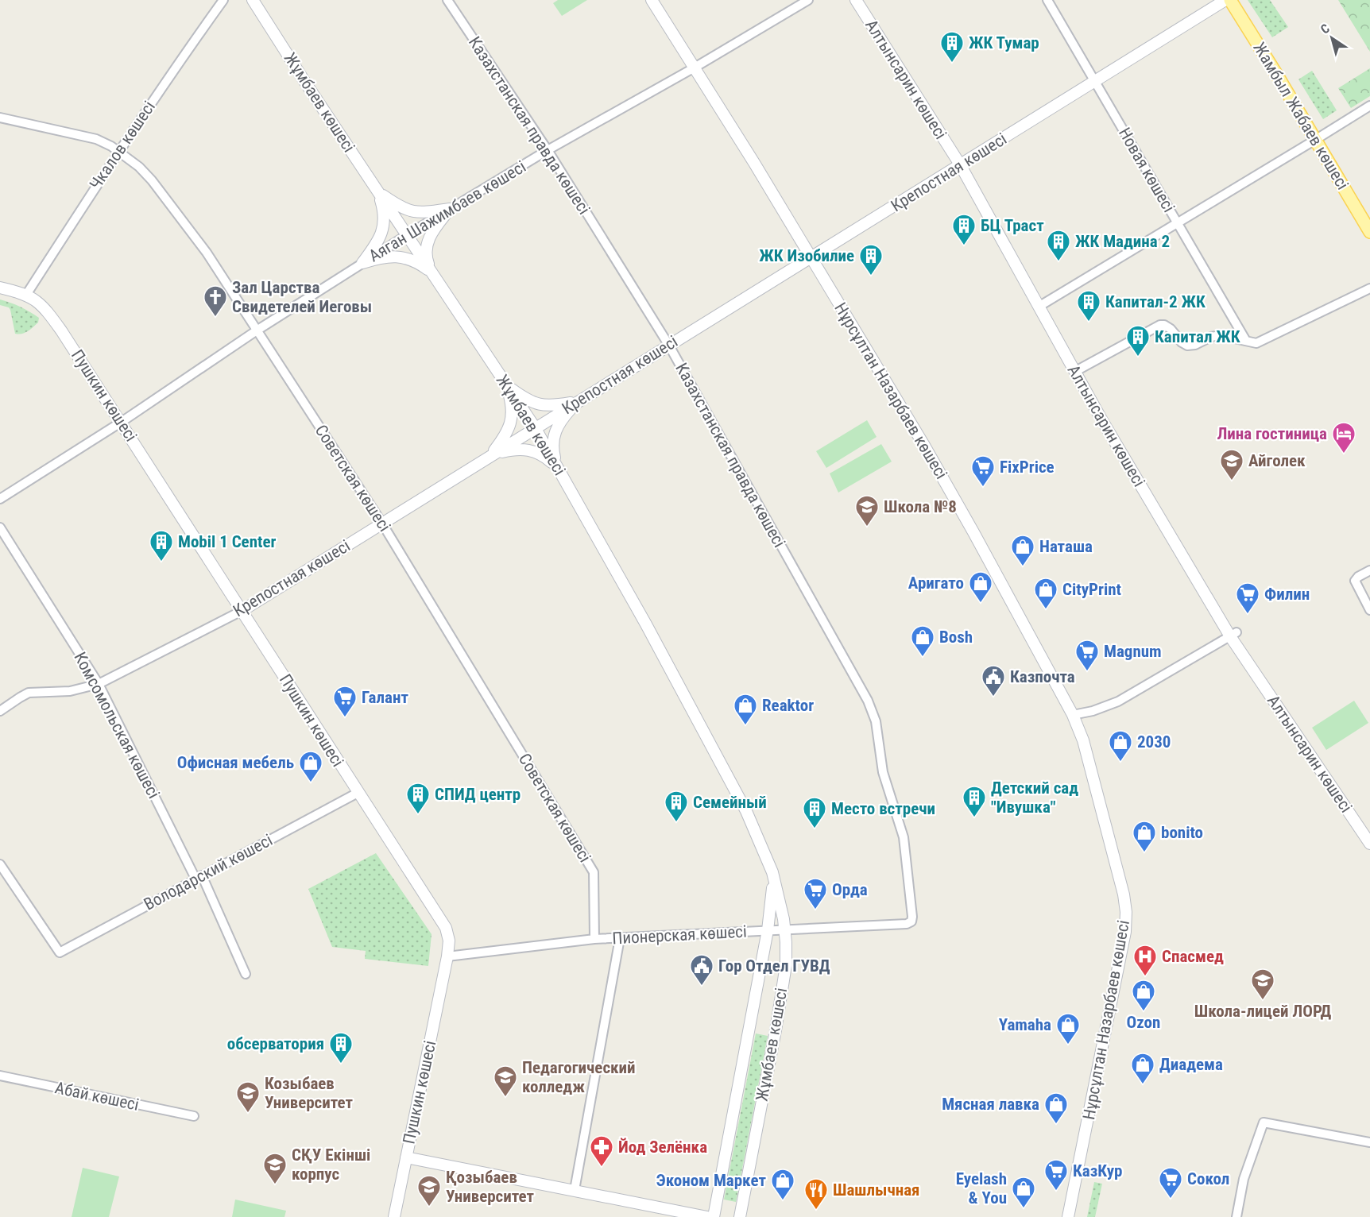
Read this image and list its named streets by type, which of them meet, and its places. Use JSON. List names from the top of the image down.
{
  "streets": {
    "main road": [
      "Алтынсарин көшесі",
      "Жұмбаев көшесі",
      "Жамбыл Жабаев көшесі",
      "Крепостная көшесі",
      "Нұрсұлтан Назарбаев көшесі",
      "Пушкин көшесі"
    ],
    "street": [
      "Казахстанская правда көшесі",
      "Чкалов көшесі",
      "Новая көшесі",
      "Аяган Шажимбаев көшесі",
      "Советская көшесі",
      "Комсомольская көшесі",
      "Володарский көшесі",
      "Пионерская көшесі",
      "Абай көшесі"
    ]
  },
  "crossings": [
    ["Алтынсарин көшесі", "Крепостная көшесі"],
    ["Жұмбаев көшесі", "Крепостная көшесі"],
    ["Жұмбаев көшесі", "Аяган Шажимбаев көшесі"],
    ["Жұмбаев көшесі", "Пионерская көшесі"],
    ["Казахстанская правда көшесі", "Крепостная көшесі"],
    ["Казахстанская правда көшесі", "Аяган Шажимбаев көшесі"],
    ["Казахстанская правда көшесі", "Пионерская көшесі"],
    ["Чкалов көшесі", "Пушкин көшесі"],
    ["Чкалов көшесі", "Советская көшесі"],
    ["Новая көшесі", "Крепостная көшесі"],
    ["Крепостная көшесі", "Нұрсұлтан Назарбаев көшесі"],
    ["Крепостная көшесі", "Пушкин көшесі"],
    ["Крепостная көшесі", "Советская көшесі"],
    ["Крепостная көшесі", "Комсомольская көшесі"],
    ["Аяган Шажимбаев көшесі", "Нұрсұлтан Назарбаев көшесі"],
    ["Аяган Шажимбаев көшесі", "Пушкин көшесі"],
    ["Аяган Шажимбаев көшесі", "Советская көшесі"],
    ["Пушкин көшесі", "Володарский көшесі"],
    ["Пушкин көшесі", "Пионерская көшесі"],
    ["Советская көшесі", "Пионерская көшесі"],
    ["Комсомольская көшесі", "Володарский көшесі"]
  ],
  "places": {
    "building": [
      "ЖК Тумар",
      "БЦ Траст",
      "ЖК Мадина 2",
      "ЖК Изобилие",
      "Капитал-2 ЖК",
      "Капитал ЖК",
      "Mobil 1 Center",
      "СПИД центр",
      "Детский сад \"Ивушка\"",
      "Семейный",
      "Место встречи",
      "обсерватория"
    ],
    "church": ["Зал Царства Свидетелей Иеговы"],
    "hotel": ["Лина гостиница"],
    "school or university": [
      "Айголек",
      "Школа №8",
      "Школа-лицей ЛОРД",
      "Педагогический колледж",
      "Козыбаев Университет",
      "СҚУ Екінші корпус",
      "Қозыбаев Университет"
    ],
    "supermarket": [
      "FixPrice",
      "Филин",
      "Magnum",
      "Галант",
      "Орда",
      "КазКур",
      "Сокол"
    ],
    "shop": [
      "Наташа",
      "Аригато",
      "CityPrint",
      "Bosh",
      "Reaktor",
      "2030",
      "Офисная мебель",
      "bonito",
      "Ozon",
      "Yamaha",
      "Диадема",
      "Мясная лавка",
      "Эконом Маркет",
      "Eyelash & You"
    ],
    "public building": ["Казпочта", "Гор Отдел ГУВД"],
    "hospital": ["Спасмед"],
    "pharmacy": ["Йод Зелёнка"],
    "restaurant": ["Шашлычная"]
  },
  "north": "top left"
}
